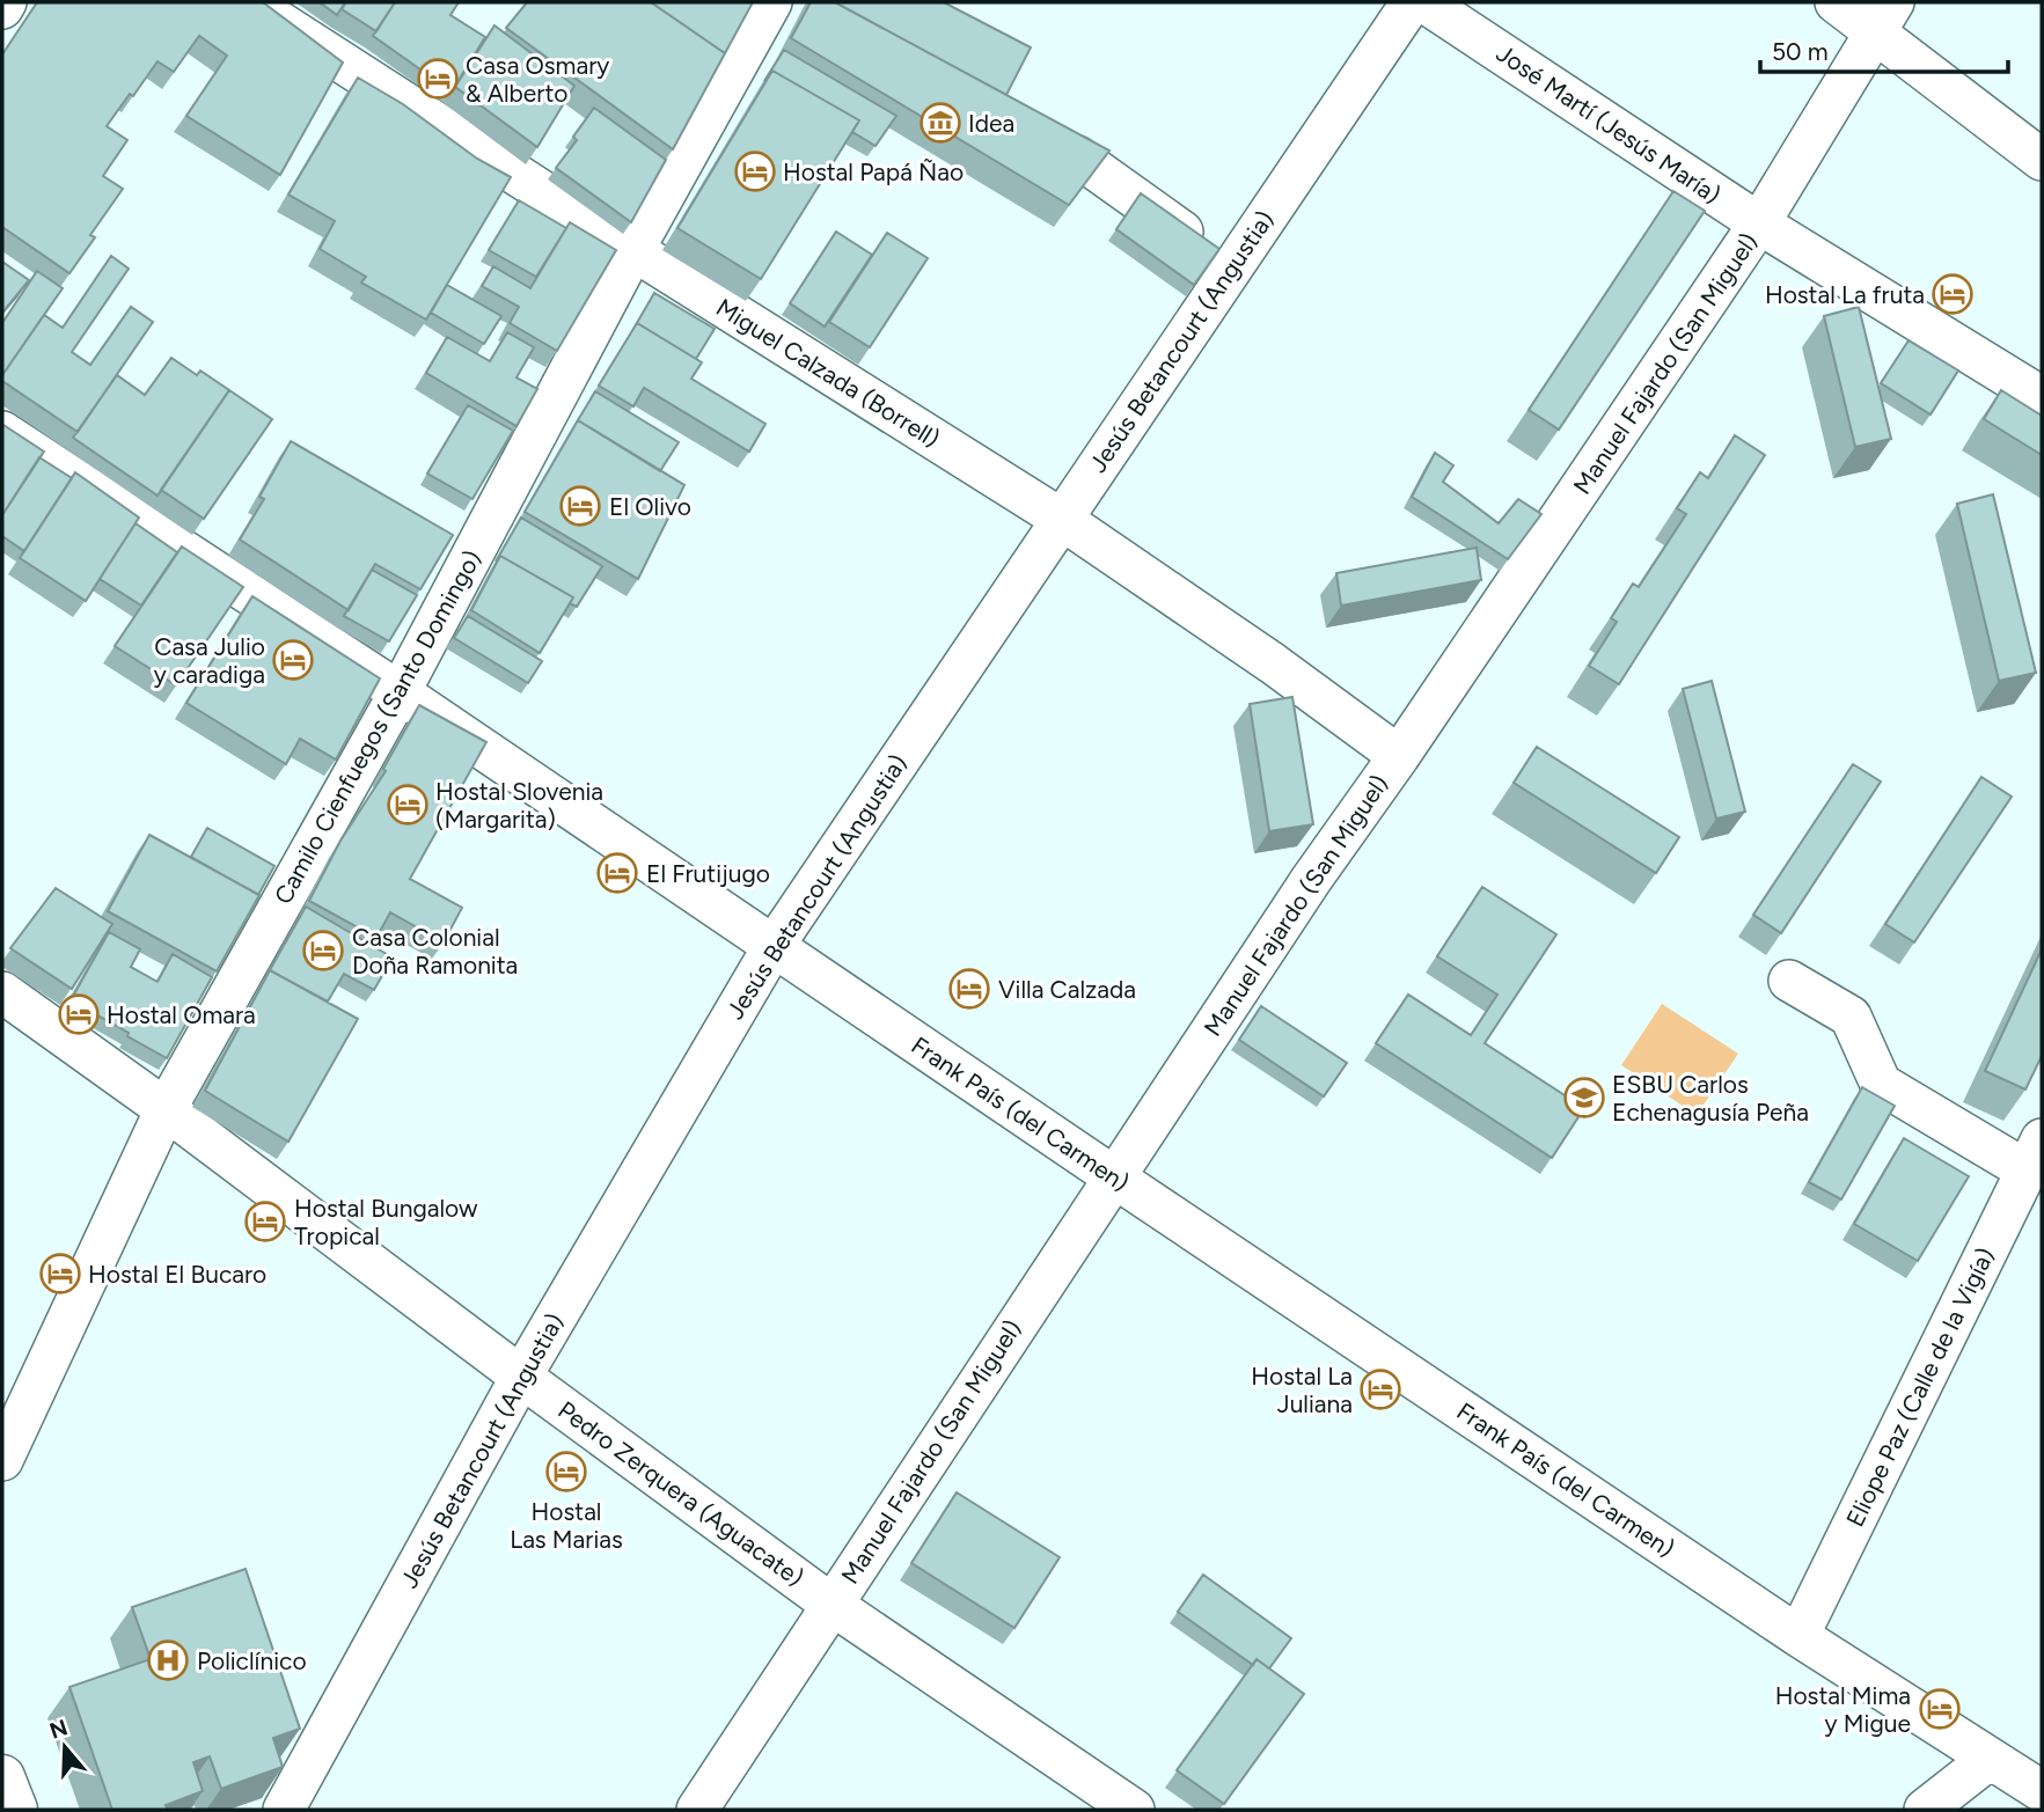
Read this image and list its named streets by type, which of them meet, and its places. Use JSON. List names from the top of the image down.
{
  "streets": {
    "street": [
      "José Martí (Jesús María)",
      "Jesús Betancourt (Angustia)",
      "Manuel Fajardo (San Miguel)",
      "Miguel Calzada (Borrell)",
      "Camilo Cienfuegos (Santo Domingo)",
      "Frank País (del Carmen)",
      "Eliope Paz (Calle de la Vigía)",
      "Pedro Zerquera (Aguacate)"
    ]
  },
  "crossings": [
    ["José Martí (Jesús María)", "Manuel Fajardo (San Miguel)"],
    ["Jesús Betancourt (Angustia)", "Miguel Calzada (Borrell)"],
    ["Jesús Betancourt (Angustia)", "Frank País (del Carmen)"],
    ["Jesús Betancourt (Angustia)", "Pedro Zerquera (Aguacate)"],
    ["Manuel Fajardo (San Miguel)", "Miguel Calzada (Borrell)"],
    ["Manuel Fajardo (San Miguel)", "Frank País (del Carmen)"],
    ["Manuel Fajardo (San Miguel)", "Pedro Zerquera (Aguacate)"],
    ["Miguel Calzada (Borrell)", "Camilo Cienfuegos (Santo Domingo)"],
    ["Camilo Cienfuegos (Santo Domingo)", "Frank País (del Carmen)"],
    ["Camilo Cienfuegos (Santo Domingo)", "Pedro Zerquera (Aguacate)"],
    ["Frank País (del Carmen)", "Eliope Paz (Calle de la Vigía)"]
  ],
  "places": {
    "hotel": [
      "Casa Osmary & Alberto",
      "Hostal Papá Ñao",
      "Hostal La fruta",
      "El Olivo",
      "Casa Julio y caradiga",
      "Hostal Slovenia (Margarita)",
      "El Frutijugo",
      "Casa Colonial Doña Ramonita",
      "Villa Calzada",
      "Hostal Omara",
      "Hostal Bungalow Tropical",
      "Hostal El Bucaro",
      "Hostal La Juliana",
      "Hostal Las Marias",
      "Hostal Mima y Migue"
    ],
    "museum": ["Idea"],
    "school or university": ["ESBU Carlos Echenagusía Peña"],
    "hospital": ["Policlínico"]
  },
  "scale_bar": "50 m",
  "north": "top"
}
